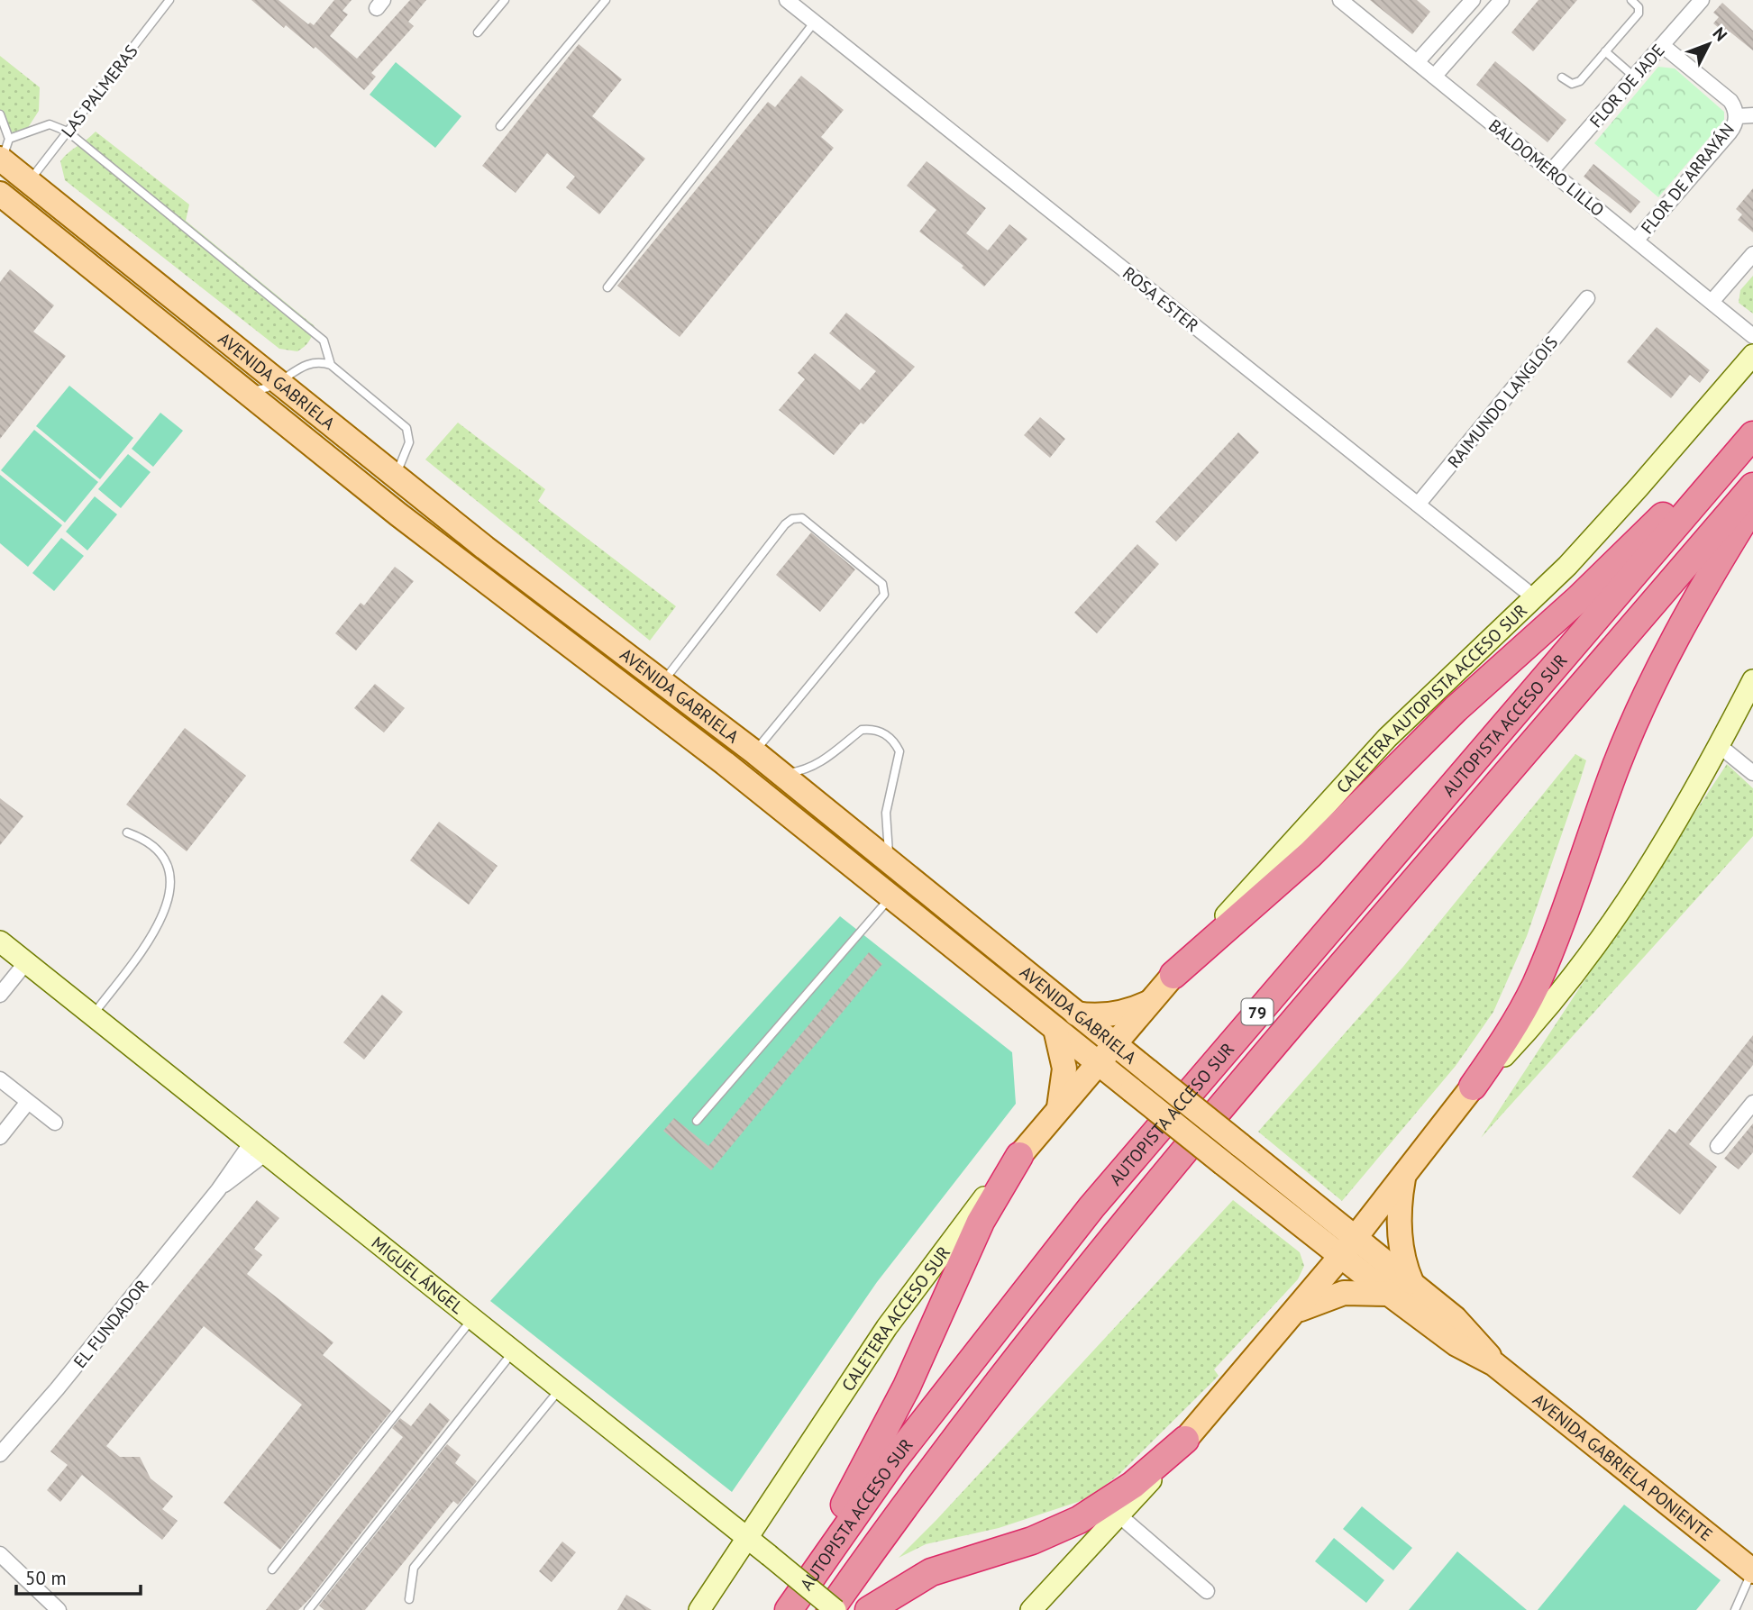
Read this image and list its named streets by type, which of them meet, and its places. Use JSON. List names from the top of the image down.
{
  "streets": {
    "highway": ["AUTOPISTA ACCESO SUR", "79"],
    "main road": [
      "AVENIDA GABRIELA",
      "CALETERA AUTOPISTA ACCESO SUR",
      "MIGUEL ÁNGEL",
      "CALETERA ACCESO SUR",
      "AVENIDA GABRIELA PONIENTE"
    ],
    "street": [
      "FLOR DE JADE",
      "BALDOMERO LILLO",
      "FLOR DE ARRAYÁN",
      "ROSA ESTER",
      "RAIMUNDO LANGLOIS",
      "EL FUNDADOR"
    ],
    "lane": ["LAS PALMERAS"]
  },
  "crossings": [
    ["FLOR DE JADE", "BALDOMERO LILLO"],
    ["FLOR DE JADE", "FLOR DE ARRAYÁN"],
    ["LAS PALMERAS", "AVENIDA GABRIELA"],
    ["BALDOMERO LILLO", "FLOR DE ARRAYÁN"],
    ["ROSA ESTER", "RAIMUNDO LANGLOIS"],
    ["ROSA ESTER", "CALETERA AUTOPISTA ACCESO SUR"],
    ["AVENIDA GABRIELA", "CALETERA AUTOPISTA ACCESO SUR"],
    ["AVENIDA GABRIELA", "CALETERA ACCESO SUR"],
    ["AVENIDA GABRIELA", "AVENIDA GABRIELA PONIENTE"],
    ["CALETERA AUTOPISTA ACCESO SUR", "CALETERA ACCESO SUR"],
    ["MIGUEL ÁNGEL", "CALETERA ACCESO SUR"],
    ["MIGUEL ÁNGEL", "EL FUNDADOR"]
  ],
  "scale_bar": "50 m",
  "north": "top right"
}
